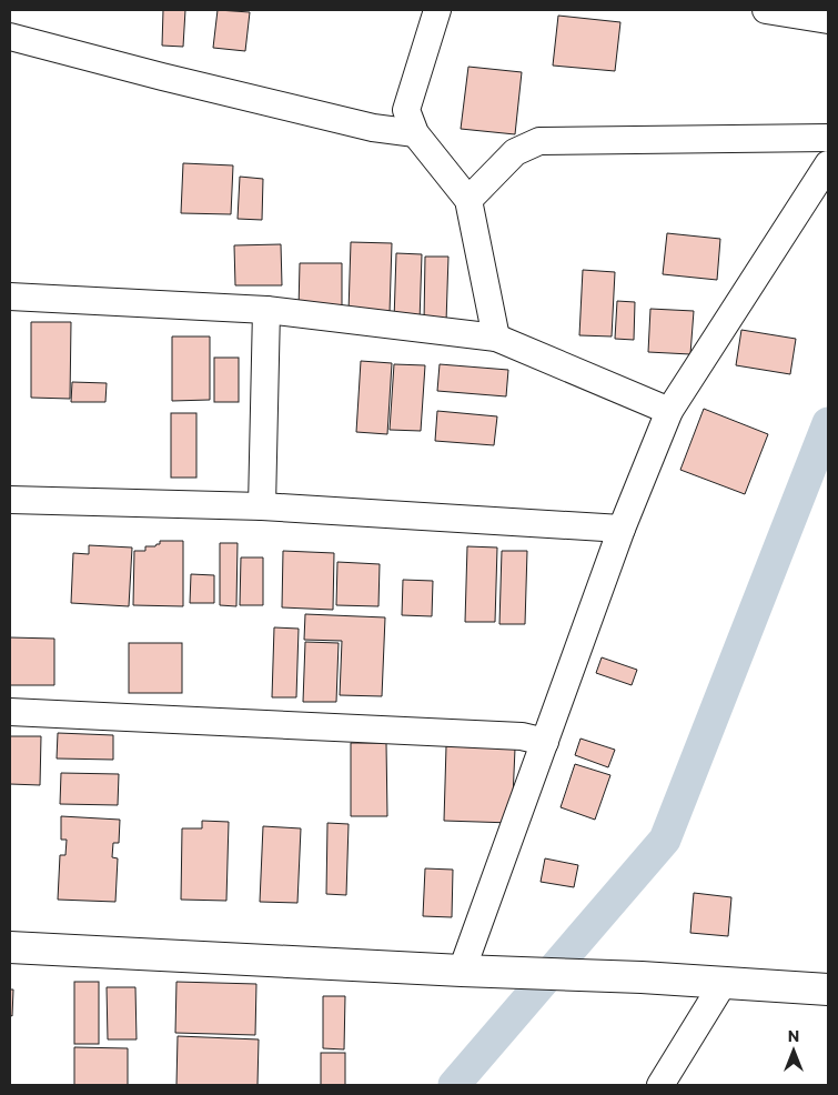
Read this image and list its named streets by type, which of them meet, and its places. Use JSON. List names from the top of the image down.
{
  "north": "top"
}
